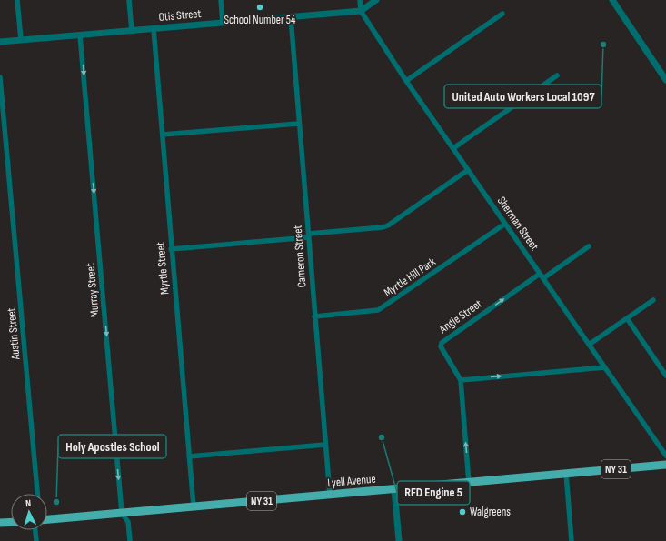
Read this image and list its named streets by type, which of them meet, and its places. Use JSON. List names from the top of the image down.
{
  "streets": {
    "main road": ["NY 31", "Lyell Avenue"],
    "street": [
      "Otis Street",
      "Sherman Street",
      "Cameron Street",
      "Myrtle Street",
      "Myrtle Hill Park",
      "Murray Street",
      "Angle Street",
      "Austin Street"
    ]
  },
  "crossings": [
    ["Otis Street", "Sherman Street"],
    ["Otis Street", "Cameron Street"],
    ["Otis Street", "Myrtle Street"],
    ["Otis Street", "Murray Street"],
    ["Sherman Street", "Myrtle Hill Park"],
    ["Sherman Street", "Angle Street"],
    ["Cameron Street", "Myrtle Hill Park"],
    ["Cameron Street", "Lyell Avenue"],
    ["Myrtle Street", "Lyell Avenue"],
    ["Murray Street", "Lyell Avenue"],
    ["Angle Street", "Lyell Avenue"]
  ],
  "one_way": ["Murray Street", "Angle Street"],
  "places": [
    "School Number 54",
    "United Auto Workers Local 1097",
    "RFD Engine 5",
    "Holy Apostles School",
    "Walgreens"
  ],
  "north": "top"
}
